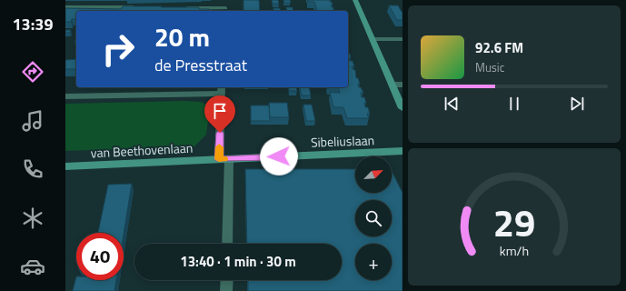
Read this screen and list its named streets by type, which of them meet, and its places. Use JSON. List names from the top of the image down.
{
  "streets": {
    "street": ["Sibeliuslaan", "van Beethovenlaan"]
  },
  "crossings": [
    ["Sibeliuslaan", "van Beethovenlaan"]
  ],
  "north": "top right",
  "page": {
    "tabs": "13:39",
    "turn": ["20 m", "de Presstraat"],
    "song": ["92.6 FM", "Music"],
    "map_buttons": "+",
    "limit": "40",
    "trip": "13:40 · 1 min · 30 m",
    "gauge": ["29", "km/h"]
  }
}
